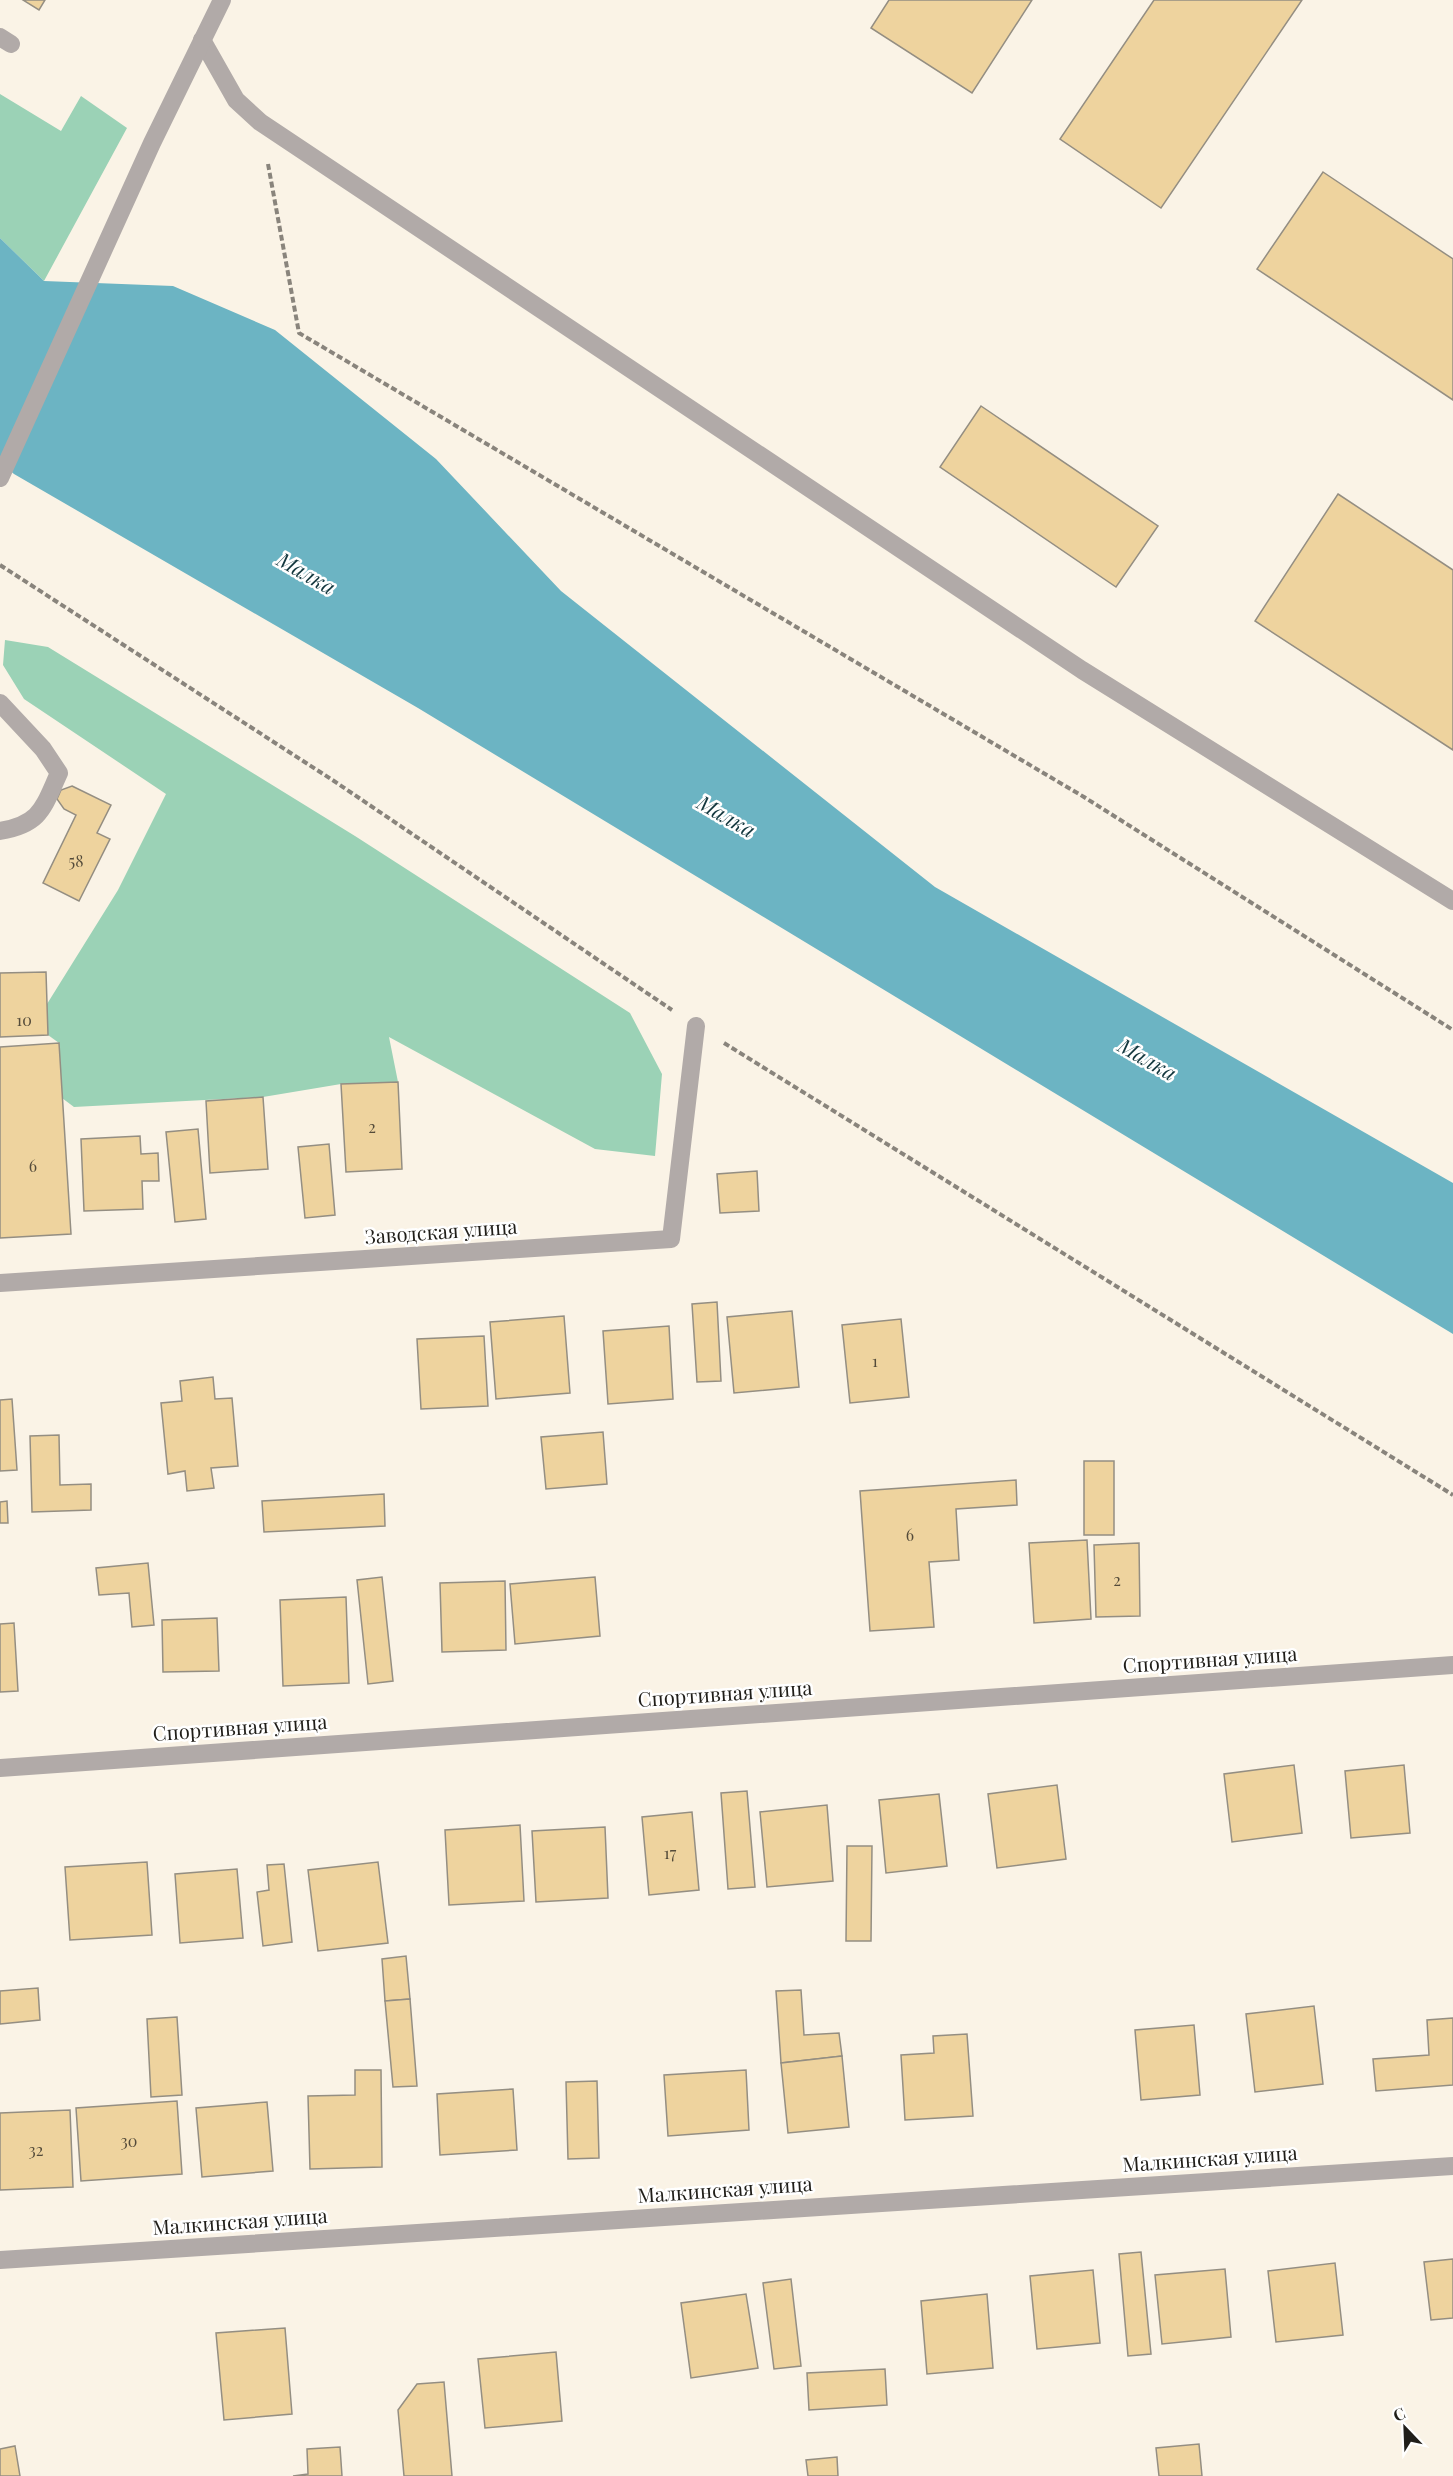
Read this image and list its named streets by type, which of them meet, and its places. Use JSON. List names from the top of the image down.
{
  "streets": {
    "street": ["Заводская улица", "Спортивная улица", "Малкинская улица"]
  },
  "water": ["Малка"],
  "house_numbers": [
    "58",
    "10",
    "2",
    "6",
    "1",
    "6",
    "2",
    "17",
    "30",
    "32"
  ],
  "north": "top left"
}
